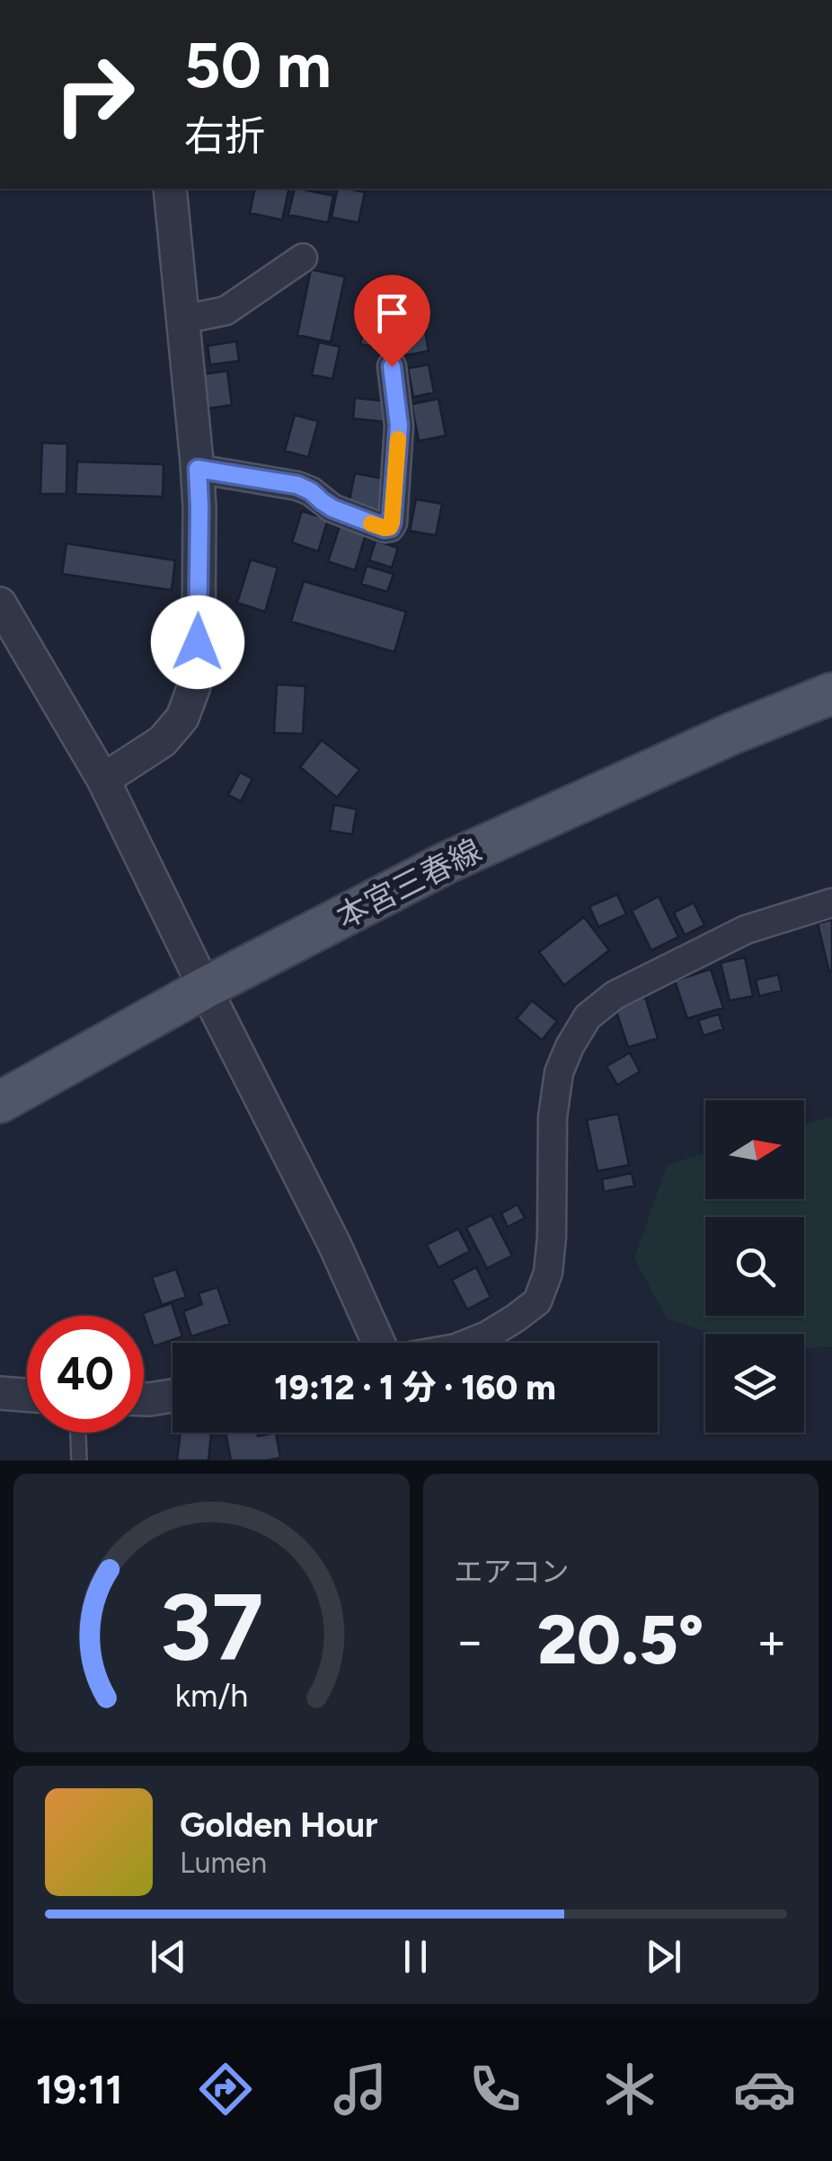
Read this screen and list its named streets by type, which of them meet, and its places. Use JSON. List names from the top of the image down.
{
  "streets": {
    "main road": ["本宮三春線"]
  },
  "north": "right",
  "page": {
    "turn": ["50 m", "右折"],
    "limit": "40",
    "trip": "19:12 · 1 分 · 160 m",
    "tile": "エアコン",
    "heat": ["−", "20.5°", "+"],
    "song": ["Golden Hour", "Lumen"],
    "tabs": "19:11",
    "gauge": ["37", "km/h"]
  }
}
